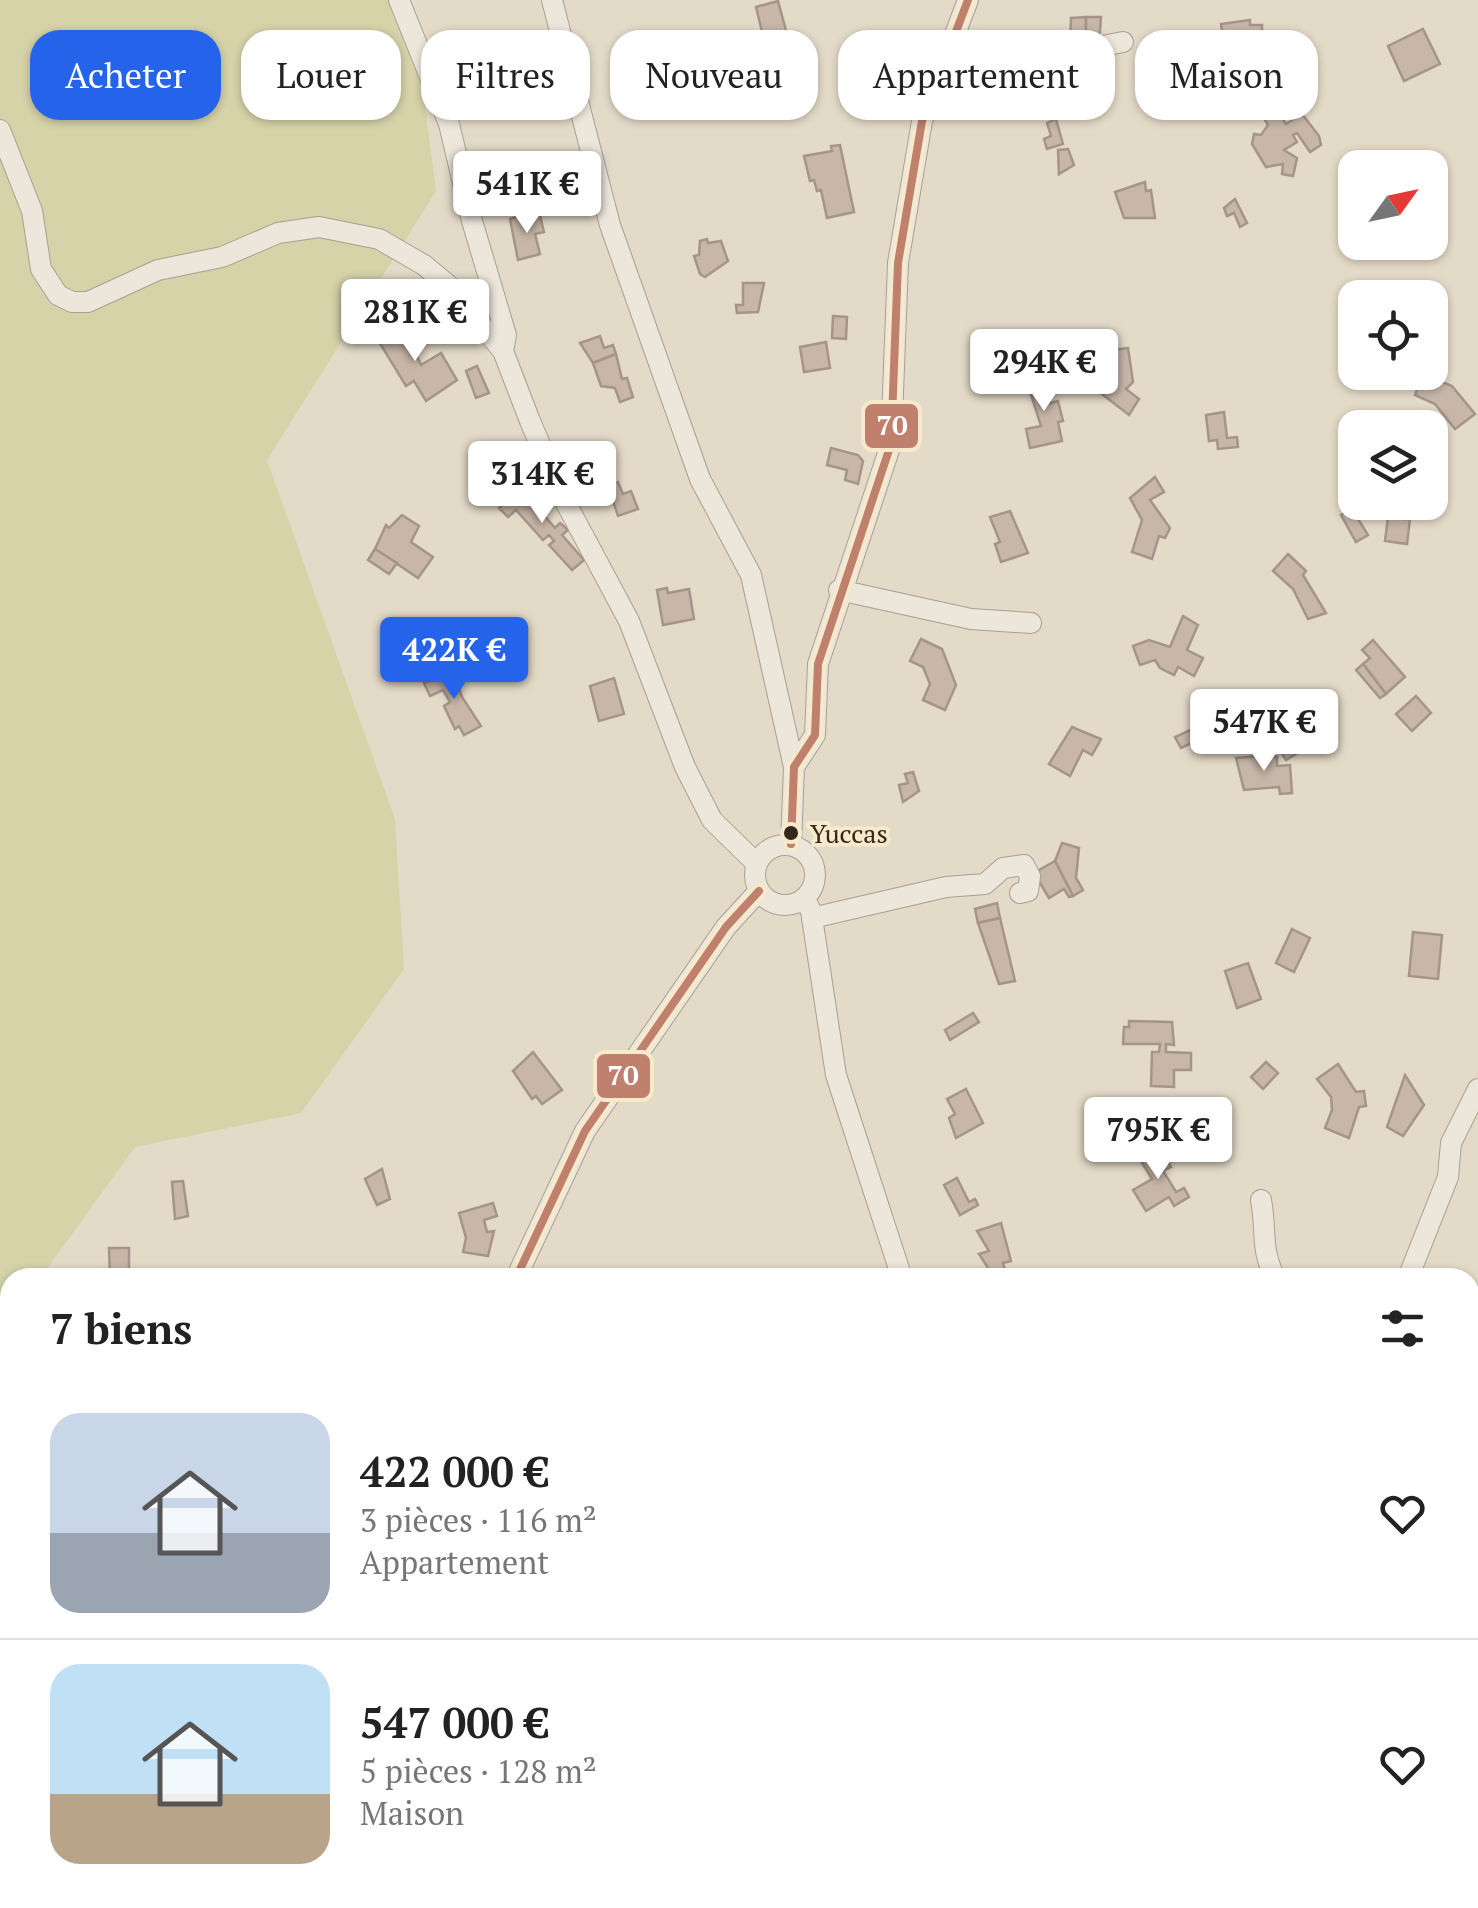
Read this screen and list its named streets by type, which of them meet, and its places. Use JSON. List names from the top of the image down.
{
  "places": ["Yuccas"],
  "lines": ["transit line 70"],
  "north": "top right",
  "page": {
    "chip": [
      "Acheter",
      "Louer",
      "Filtres",
      "Nouveau",
      "Appartement",
      "Maison"
    ],
    "price": [
      "541K €",
      "281K €",
      "294K €",
      "314K €",
      "422K €",
      "547K €",
      "795K €"
    ],
    "heading": "7 biens",
    "list": [
      {
        "name": "422 000 €",
        "note": "3 pièces · 116 m² · Appartement"
      },
      {
        "name": "547 000 €",
        "note": "5 pièces · 128 m² · Maison"
      }
    ]
  }
}
